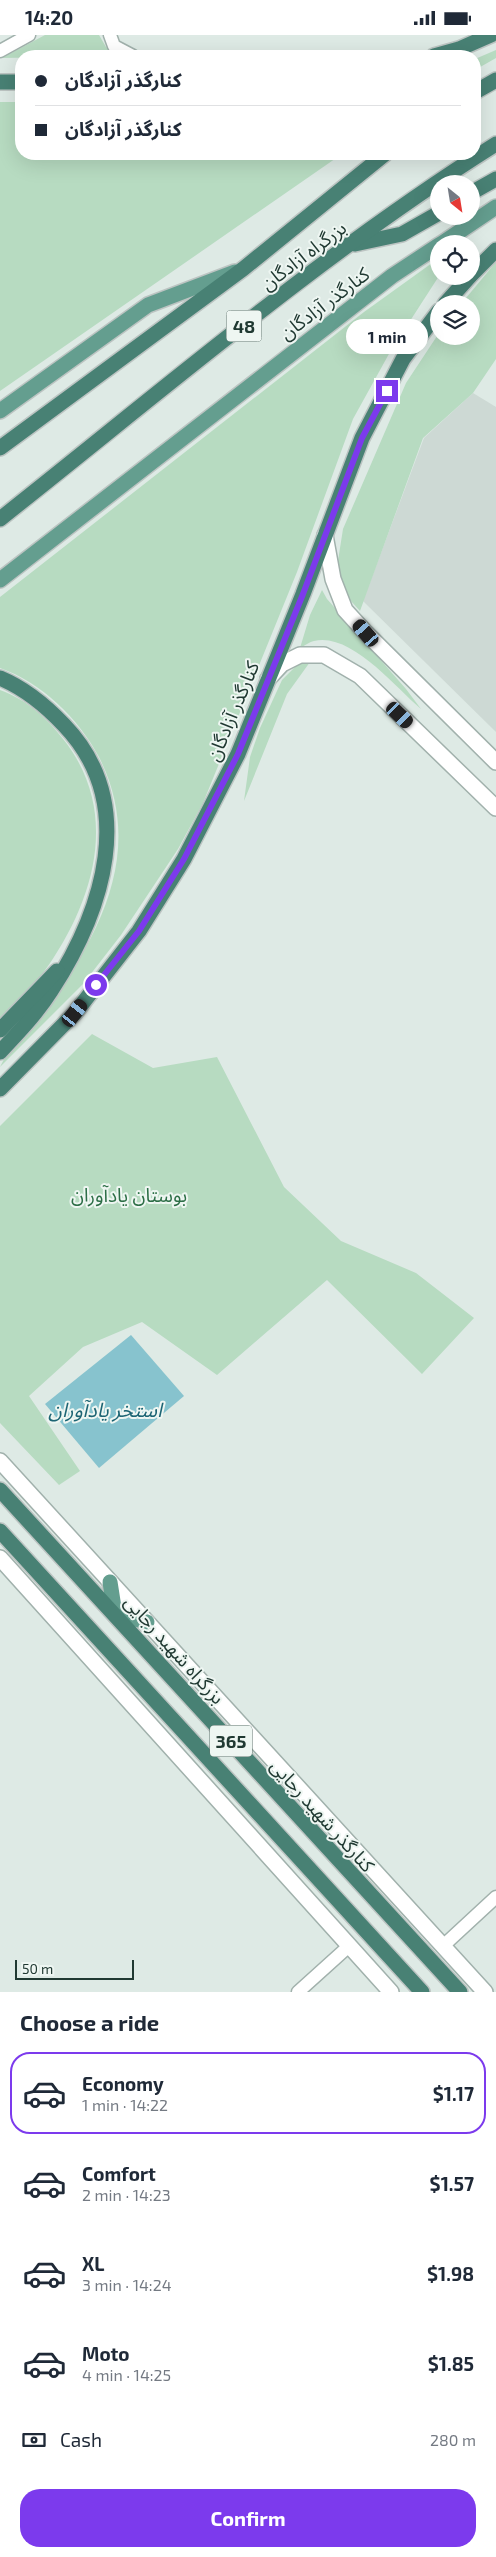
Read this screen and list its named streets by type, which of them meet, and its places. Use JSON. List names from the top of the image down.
{
  "streets": {
    "highway": [
      "بزرگراه آزادگان",
      "کنارگذر آزادگان",
      "48",
      "بزرگراه شهید رجایی",
      "365"
    ],
    "street": ["کنارگذر شهید رجایی"]
  },
  "water": ["استخر یادآوران"],
  "parks": ["بوستان یادآوران"],
  "scale_bar": "50 m",
  "north": "bottom right",
  "page": {
    "status": "14:20",
    "banner": ["کنارگذر آزادگان", "کنارگذر آزادگان"],
    "bubble": "1 min",
    "scale": "50 m",
    "heading": "Choose a ride",
    "list": [
      {
        "name": "Economy",
        "note": "1 min · 14:22",
        "value": "$1.17"
      },
      {
        "name": "Comfort",
        "note": "2 min · 14:23",
        "value": "$1.57"
      },
      {
        "name": "XL",
        "note": "3 min · 14:24",
        "value": "$1.98"
      },
      {
        "name": "Moto",
        "note": "4 min · 14:25",
        "value": "$1.85"
      }
    ],
    "pay": ["Cash", "280 m"],
    "buttons": "Confirm"
  }
}
